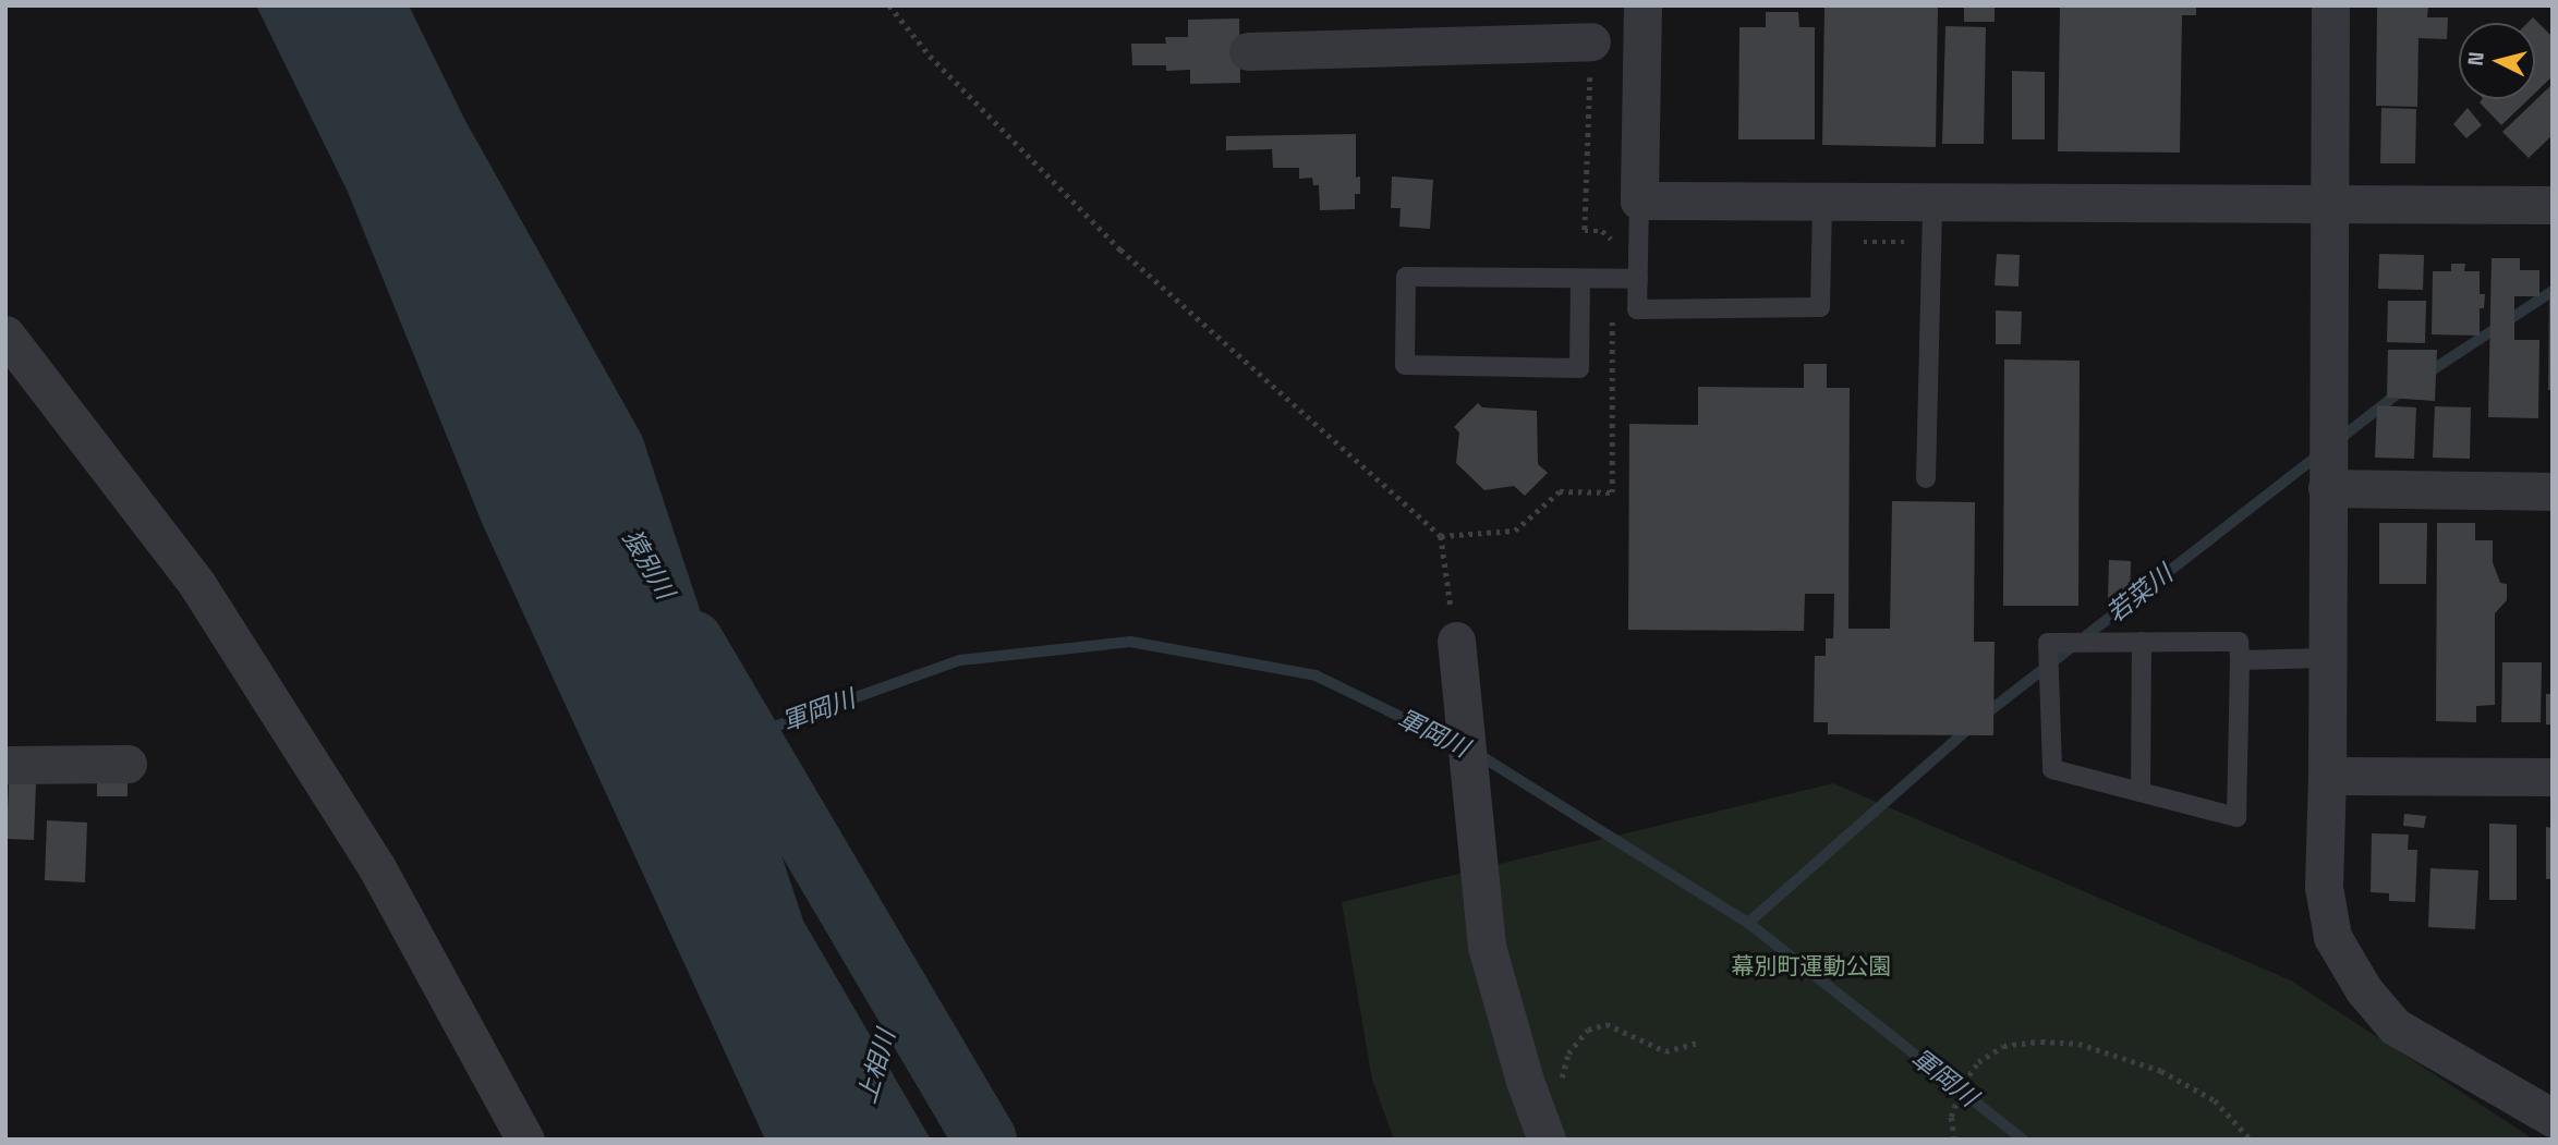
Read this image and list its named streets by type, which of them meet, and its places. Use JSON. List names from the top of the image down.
{
  "water": [
    "猿別川",
    "若菜川",
    "軍岡川",
    "上相川"
  ],
  "parks": ["幕別町運動公園"],
  "north": "left"
}
